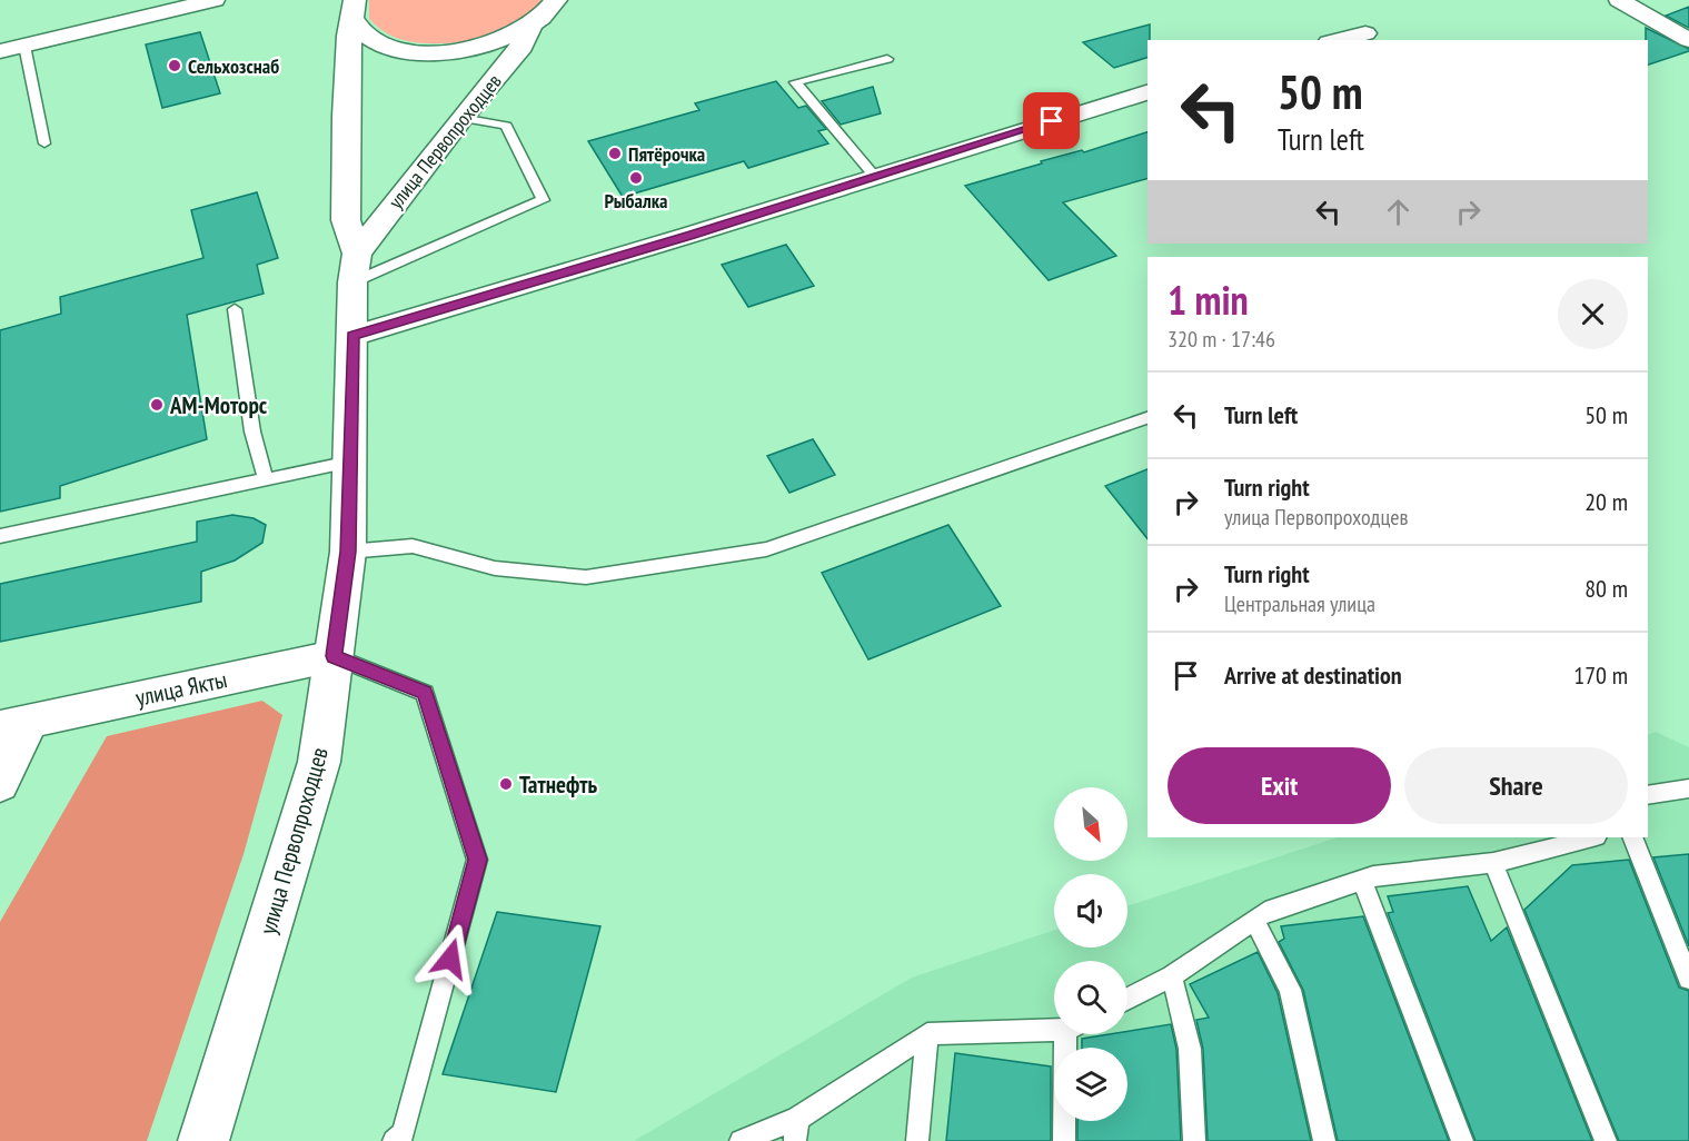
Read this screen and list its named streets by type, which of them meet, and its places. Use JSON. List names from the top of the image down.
{
  "streets": {
    "street": ["улица Первопроходцев", "улица Якты"]
  },
  "crossings": [
    ["улица Первопроходцев", "улица Якты"]
  ],
  "places": [
    "Сельхозснаб",
    "Пятёрочка",
    "Рыбалка",
    "АМ-Моторс",
    "Татнефть"
  ],
  "north": "bottom right",
  "page": {
    "turn": ["50 m", "Turn left"],
    "heading": ["1 min", "320 m · 17:46"],
    "list": [
      {
        "name": "Turn left",
        "value": "50 m"
      },
      {
        "name": "Turn right",
        "note": "улица Первопроходцев",
        "value": "20 m"
      },
      {
        "name": "Turn right",
        "note": "Центральная улица",
        "value": "80 m"
      },
      {
        "name": "Arrive at destination",
        "value": "170 m"
      }
    ],
    "buttons": ["Exit", "Share"]
  }
}
